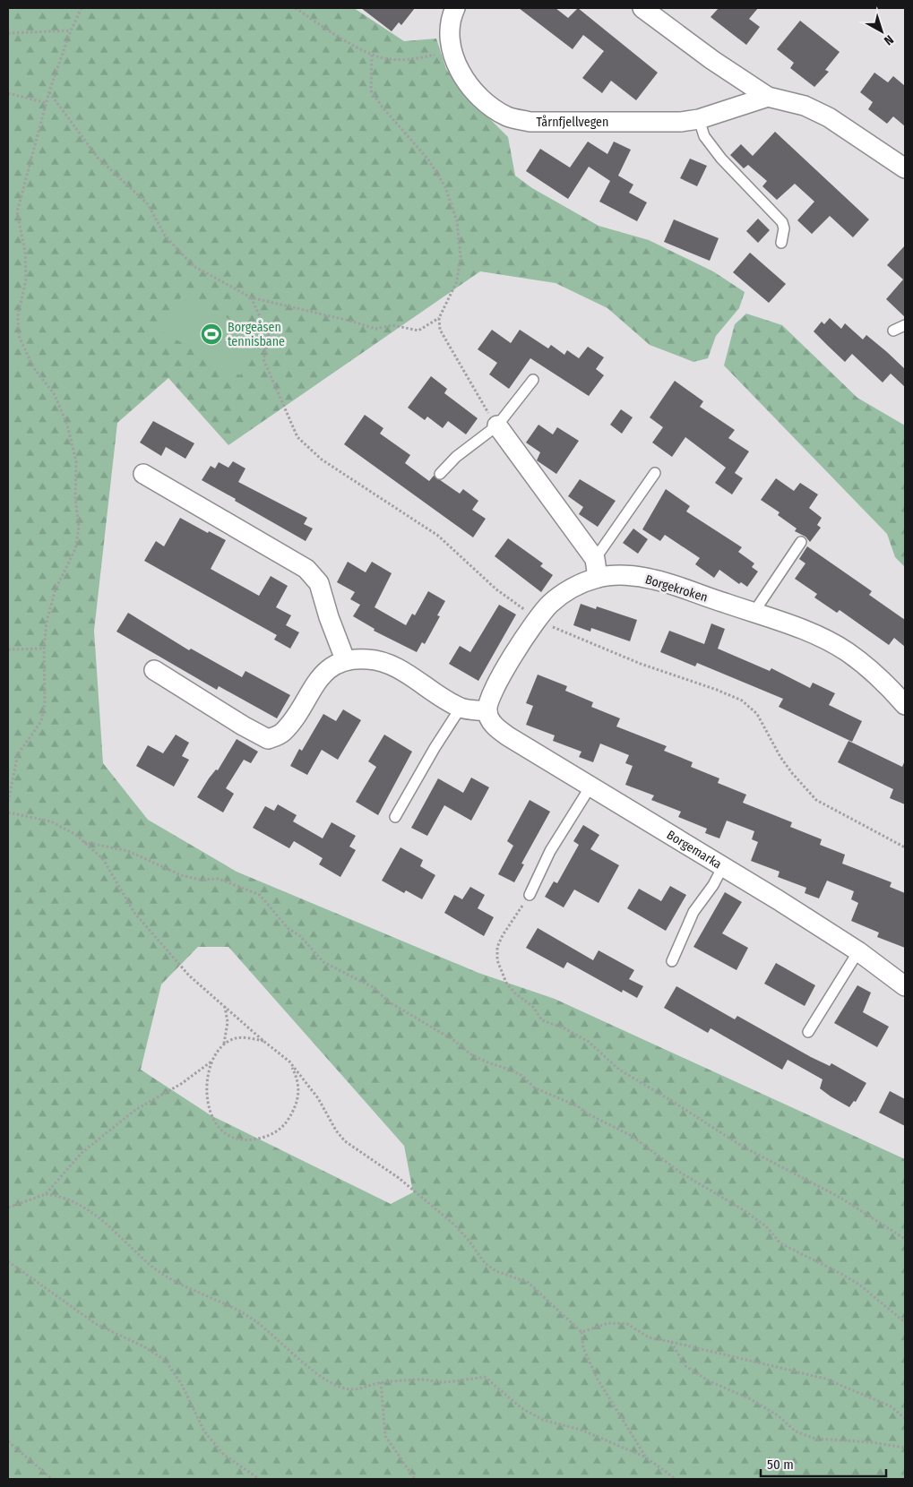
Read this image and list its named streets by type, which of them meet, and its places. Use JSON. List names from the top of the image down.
{
  "streets": {
    "street": ["Tårnfjellvegen", "Borgekroken", "Borgemarka"]
  },
  "crossings": [
    ["Borgekroken", "Borgemarka"]
  ],
  "places": {
    "sports": ["Borgeåsen tennisbane"]
  },
  "scale_bar": "50 m",
  "north": "bottom right"
}
